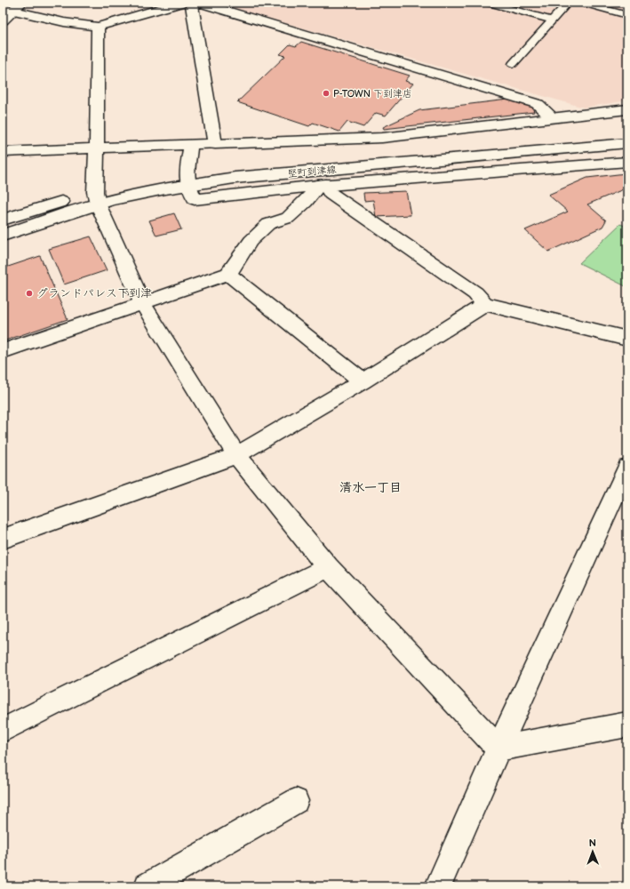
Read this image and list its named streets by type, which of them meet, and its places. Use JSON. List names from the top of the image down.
{
  "streets": {
    "street": ["堅町到津線"]
  },
  "districts": ["清水一丁目"],
  "places": ["P-TOWN 下到津店", "グランドパレス下到津"],
  "north": "top"
}
